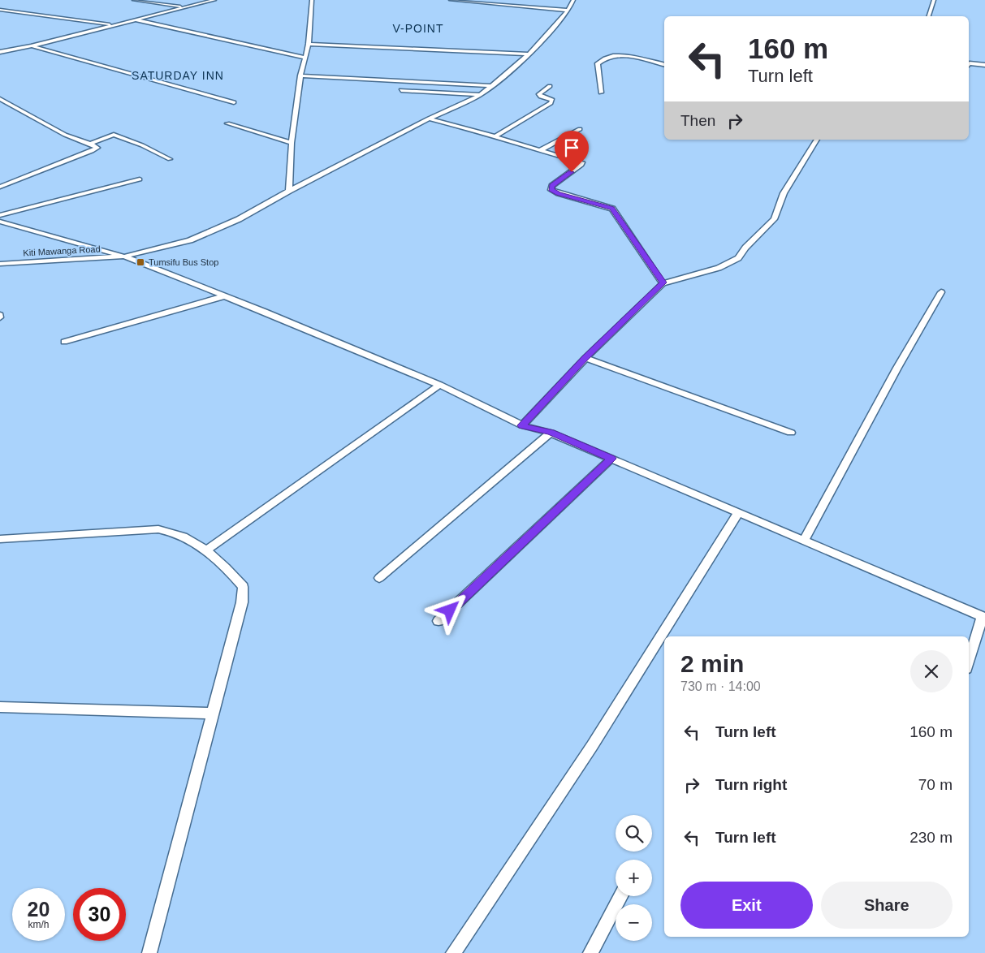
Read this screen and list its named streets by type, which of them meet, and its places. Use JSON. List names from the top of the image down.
{
  "streets": {
    "street": ["Kiti Mawanga Road"]
  },
  "districts": ["V-POINT", "SATURDAY INN"],
  "places": {
    "transit": ["Tumsifu Bus Stop"]
  },
  "page": {
    "turn": ["160 m", "Turn left"],
    "then": "Then",
    "heading": ["2 min", "730 m · 14:00"],
    "list": [
      {
        "name": "Turn left",
        "value": "160 m"
      },
      {
        "name": "Turn right",
        "value": "70 m"
      },
      {
        "name": "Turn left",
        "value": "230 m"
      }
    ],
    "map_buttons": ["+", "−"],
    "buttons": ["Exit", "Share"],
    "speed": "20 km/h",
    "limit": "30"
  }
}
